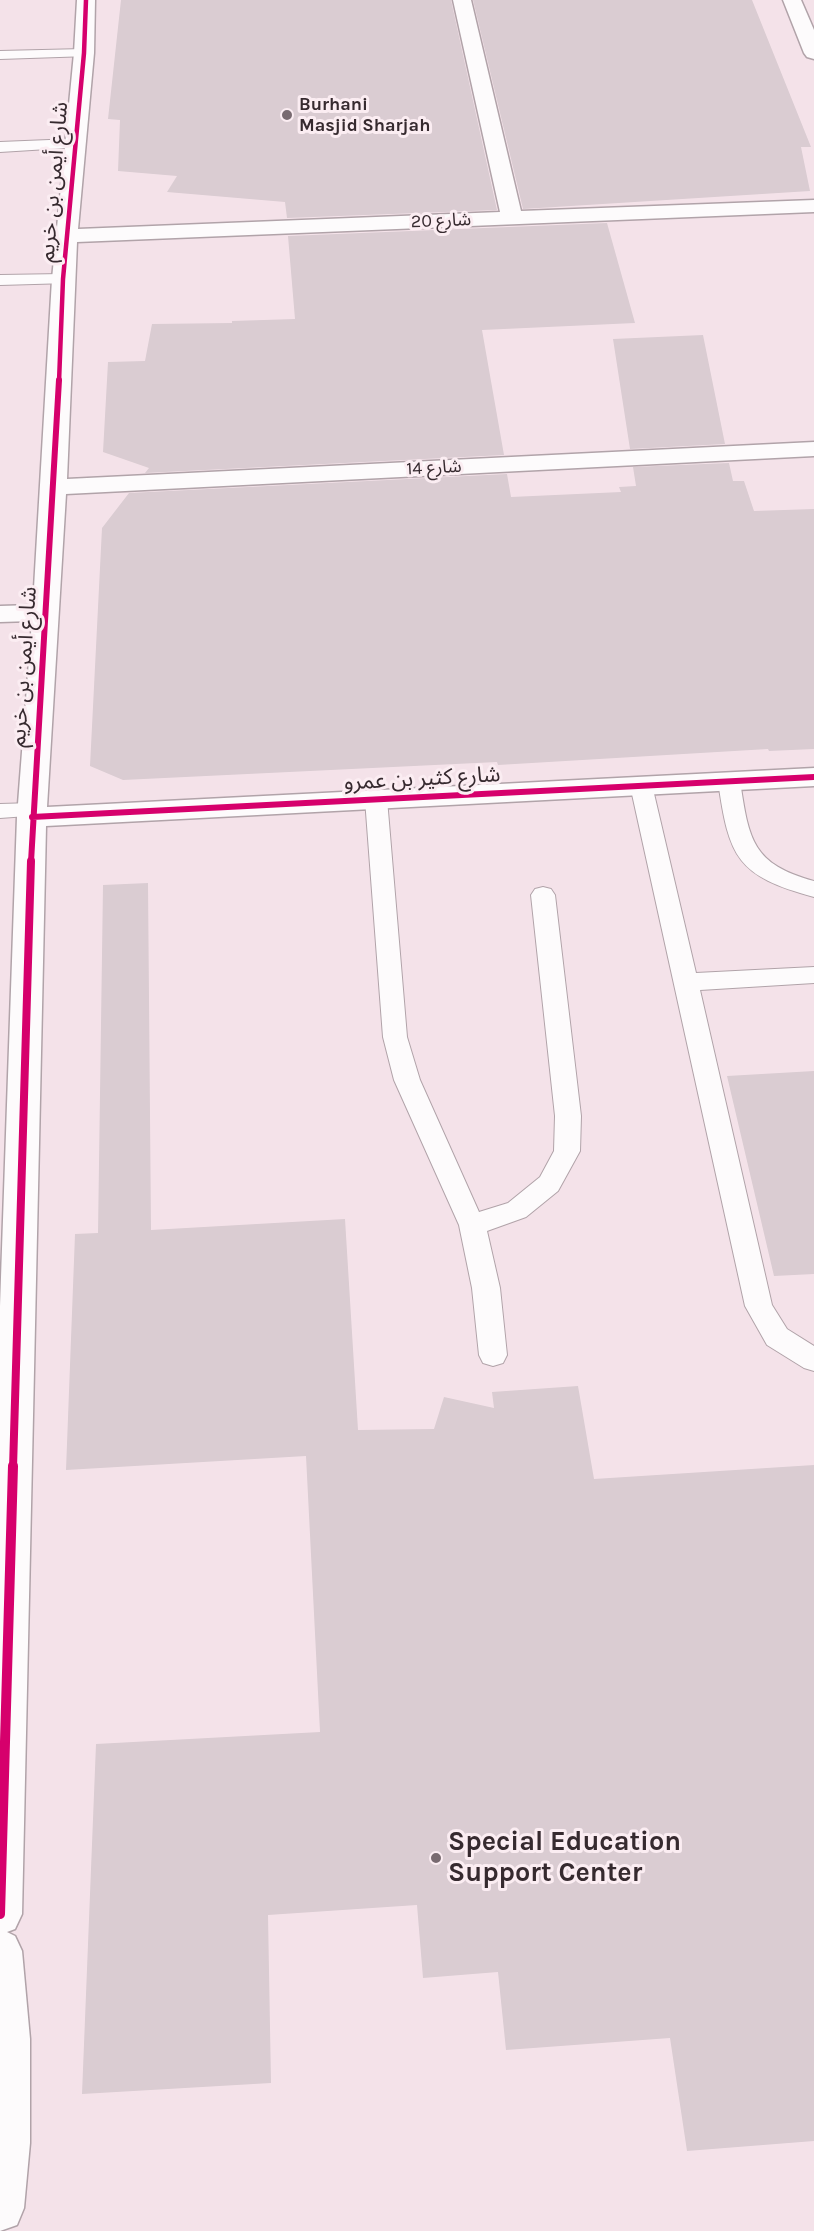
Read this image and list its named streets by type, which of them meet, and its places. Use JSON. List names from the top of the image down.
{
  "streets": {
    "street": [
      "شارع أيمن بن خريم",
      "شارع 20",
      "شارع 14",
      "شارع كثير بن عمرو"
    ]
  },
  "crossings": [
    ["شارع أيمن بن خريم", "شارع 20"],
    ["شارع أيمن بن خريم", "شارع 14"],
    ["شارع أيمن بن خريم", "شارع كثير بن عمرو"]
  ],
  "places": ["Burhani Masjid Sharjah", "Special Education Support Center"]
}
